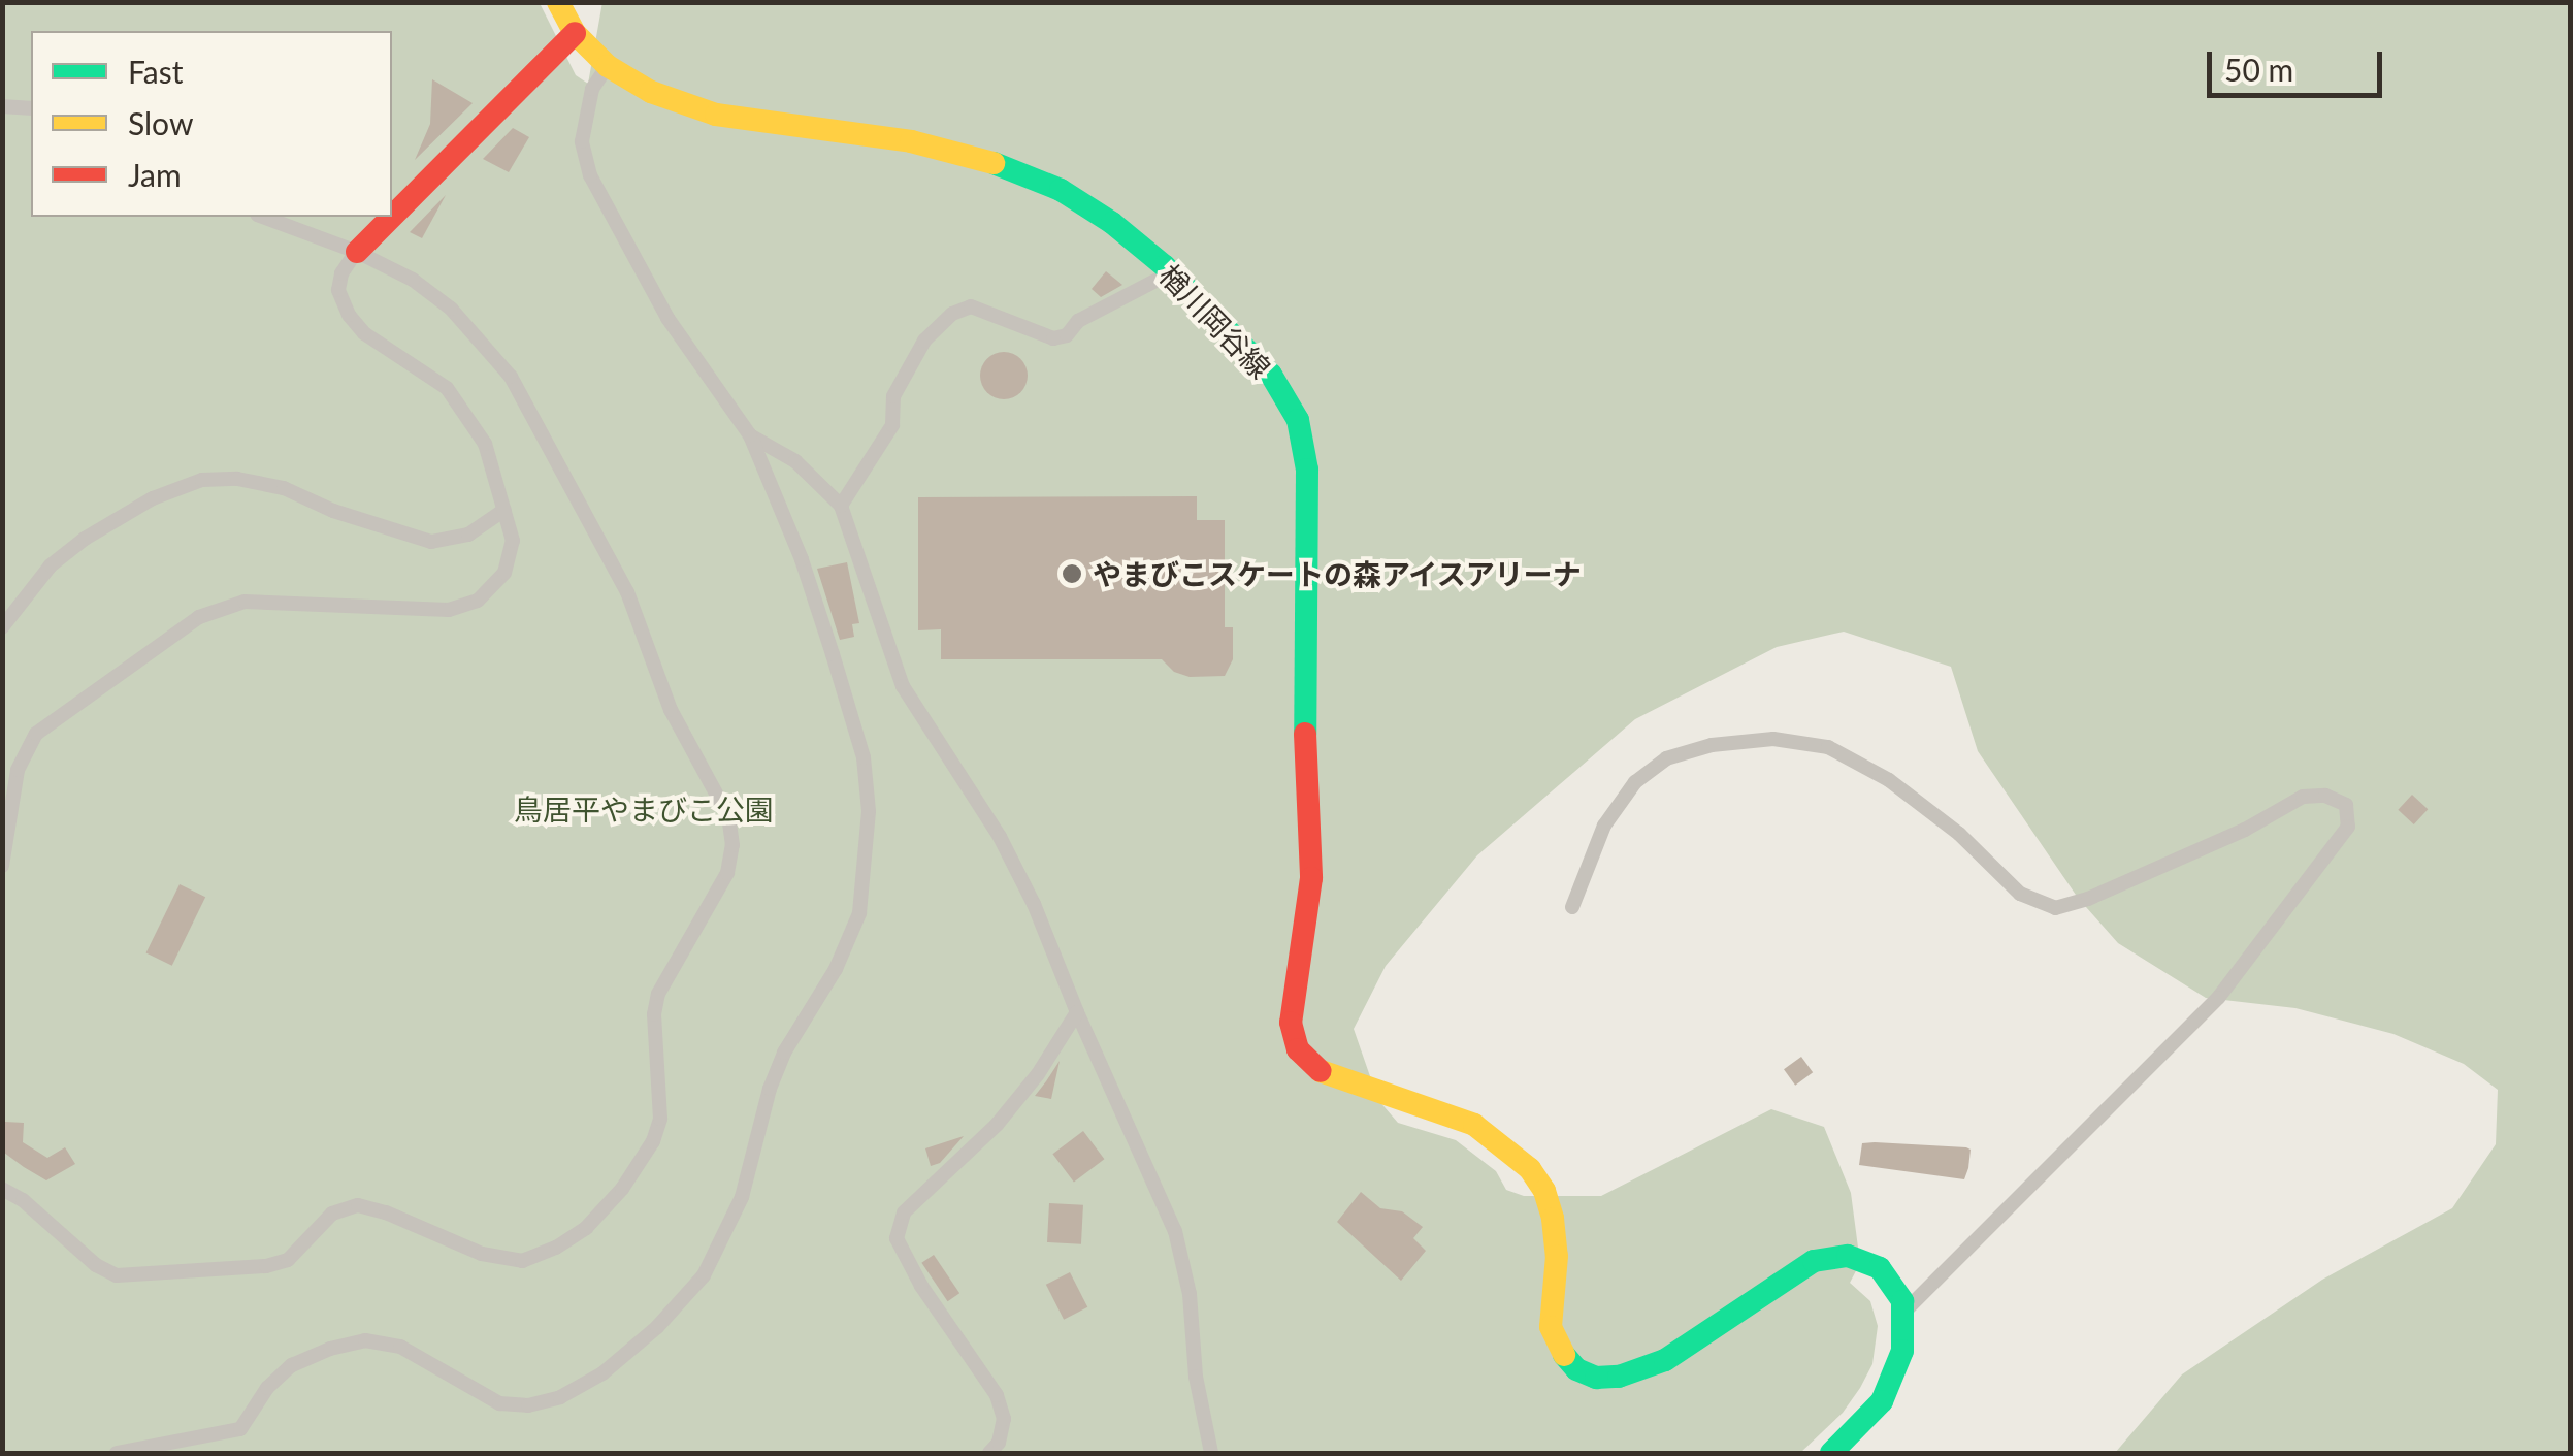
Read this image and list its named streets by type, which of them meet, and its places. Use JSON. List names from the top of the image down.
{
  "streets": {
    "main road": ["楢川岡谷線"]
  },
  "parks": ["鳥居平やまびこ公園"],
  "places": ["やまびこスケートの森アイスアリーナ"],
  "legend": ["Fast", "Slow", "Jam"],
  "scale_bar": "50 m"
}
